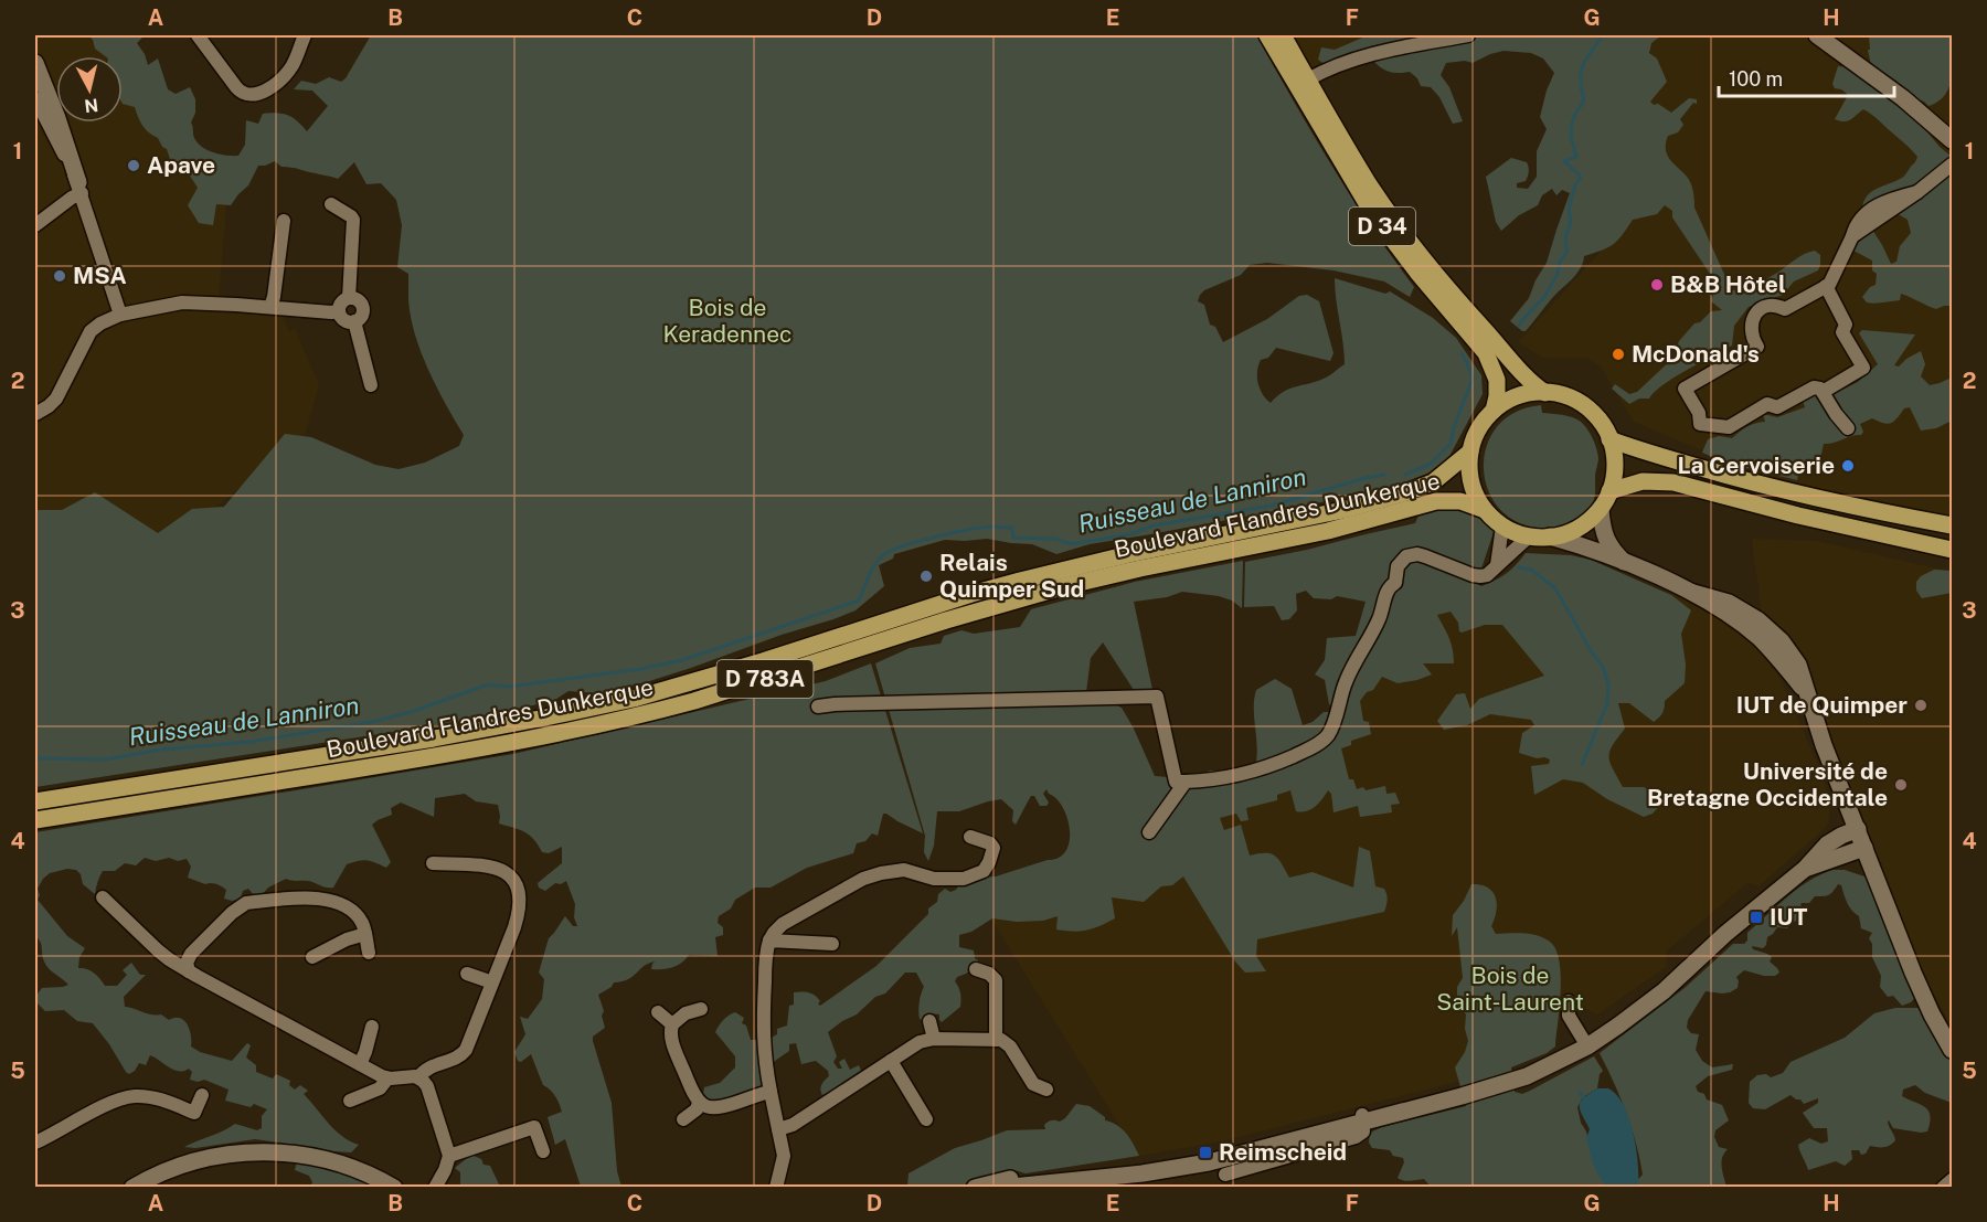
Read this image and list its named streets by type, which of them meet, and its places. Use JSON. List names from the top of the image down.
{
  "streets": {
    "main road": ["D 34", "Boulevard Flandres Dunkerque", "D 783A"]
  },
  "crossings": [
    ["D 34", "Boulevard Flandres Dunkerque"]
  ],
  "water": ["Ruisseau de Lanniron"],
  "parks": ["Bois de Keradennec", "Bois de Saint-Laurent"],
  "places": {
    "other": [
      "Apave",
      "MSA",
      "B&B Hôtel",
      "McDonald's",
      "La Cervoiserie",
      "Relais Quimper Sud",
      "IUT de Quimper",
      "Université de Bretagne Occidentale"
    ],
    "transit": ["IUT", "Reimscheid"]
  },
  "scale_bar": "100 m",
  "north": "bottom",
  "grid": {
    "columns": [
      "A",
      "B",
      "C",
      "D",
      "E",
      "F",
      "G",
      "H"
    ],
    "rows": [
      "1",
      "2",
      "3",
      "4",
      "5"
    ]
  }
}
